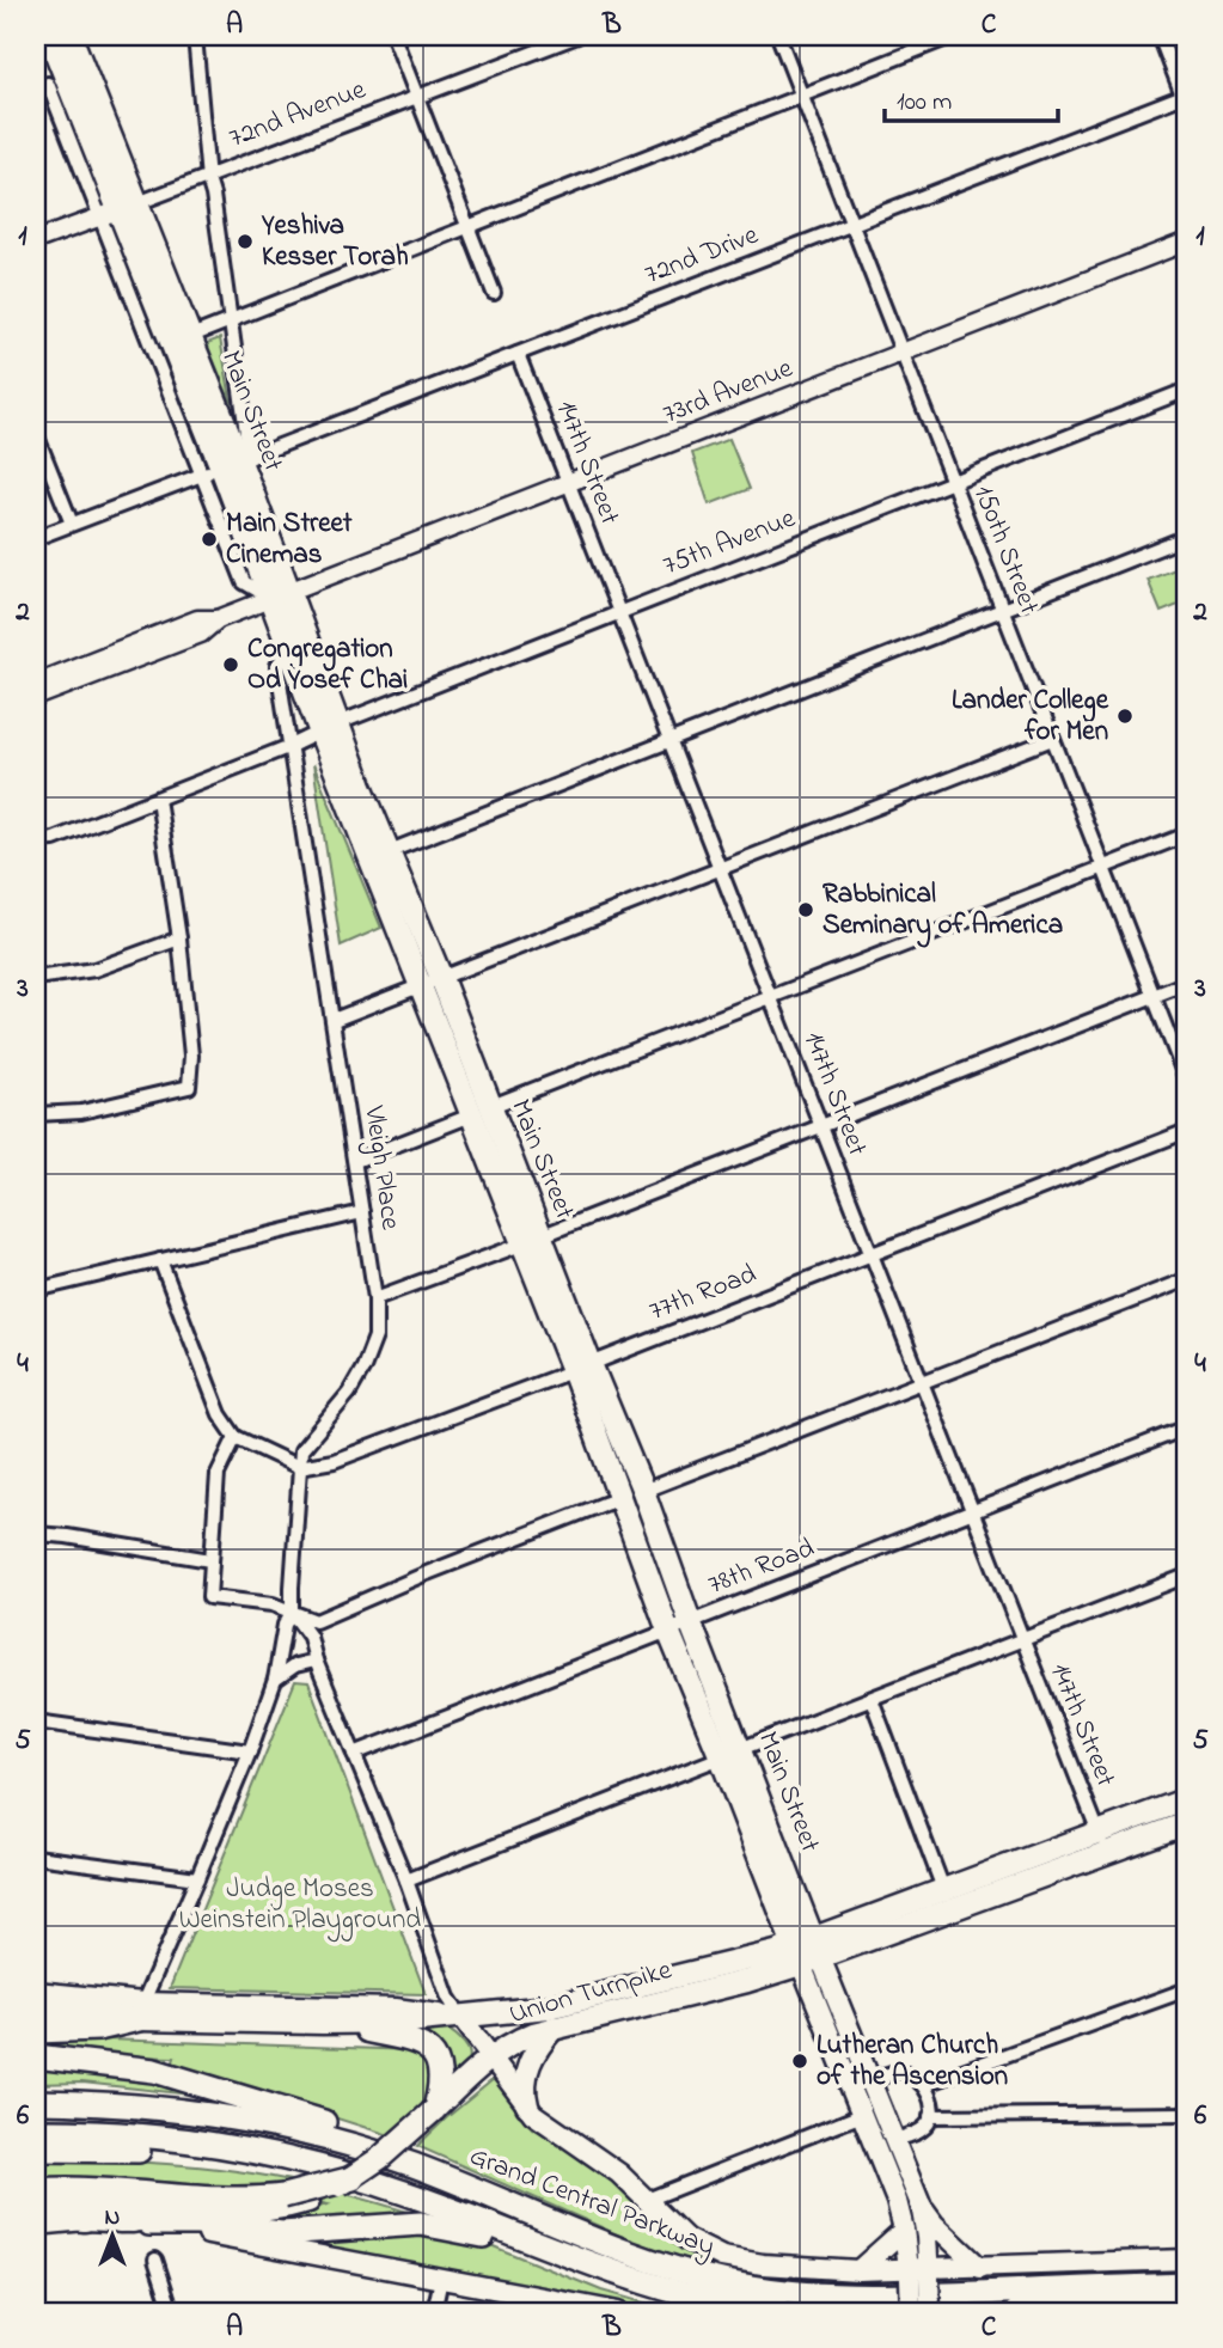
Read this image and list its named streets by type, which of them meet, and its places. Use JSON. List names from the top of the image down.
{
  "streets": {
    "highway": ["Grand Central Parkway"],
    "main road": ["Main Street", "Union Turnpike"],
    "street": [
      "72nd Avenue",
      "72nd Drive",
      "73rd Avenue",
      "147th Street",
      "75th Avenue",
      "150th Street",
      "Vleigh Place",
      "77th Road",
      "78th Road"
    ]
  },
  "crossings": [
    ["72nd Avenue", "Main Street"],
    ["72nd Drive", "Main Street"],
    ["72nd Drive", "147th Street"],
    ["72nd Drive", "150th Street"],
    ["73rd Avenue", "Main Street"],
    ["73rd Avenue", "147th Street"],
    ["73rd Avenue", "150th Street"],
    ["Main Street", "75th Avenue"],
    ["Main Street", "Vleigh Place"],
    ["Main Street", "77th Road"],
    ["Main Street", "78th Road"],
    ["Main Street", "Union Turnpike"],
    ["Main Street", "Grand Central Parkway"],
    ["147th Street", "75th Avenue"],
    ["147th Street", "77th Road"],
    ["147th Street", "78th Road"],
    ["147th Street", "Union Turnpike"],
    ["75th Avenue", "150th Street"],
    ["75th Avenue", "Vleigh Place"],
    ["Vleigh Place", "77th Road"],
    ["Vleigh Place", "Union Turnpike"],
    ["Union Turnpike", "Grand Central Parkway"]
  ],
  "parks": ["Judge Moses Weinstein Playground"],
  "places": [
    "Yeshiva Kesser Torah",
    "Main Street Cinemas",
    "Congregation Od Yosef Chai",
    "Lander College for Men",
    "Rabbinical Seminary of America",
    "Lutheran Church of the Ascension"
  ],
  "scale_bar": "100 m",
  "north": "top",
  "grid": {
    "columns": ["A", "B", "C"],
    "rows": [
      "1",
      "2",
      "3",
      "4",
      "5",
      "6"
    ]
  }
}
